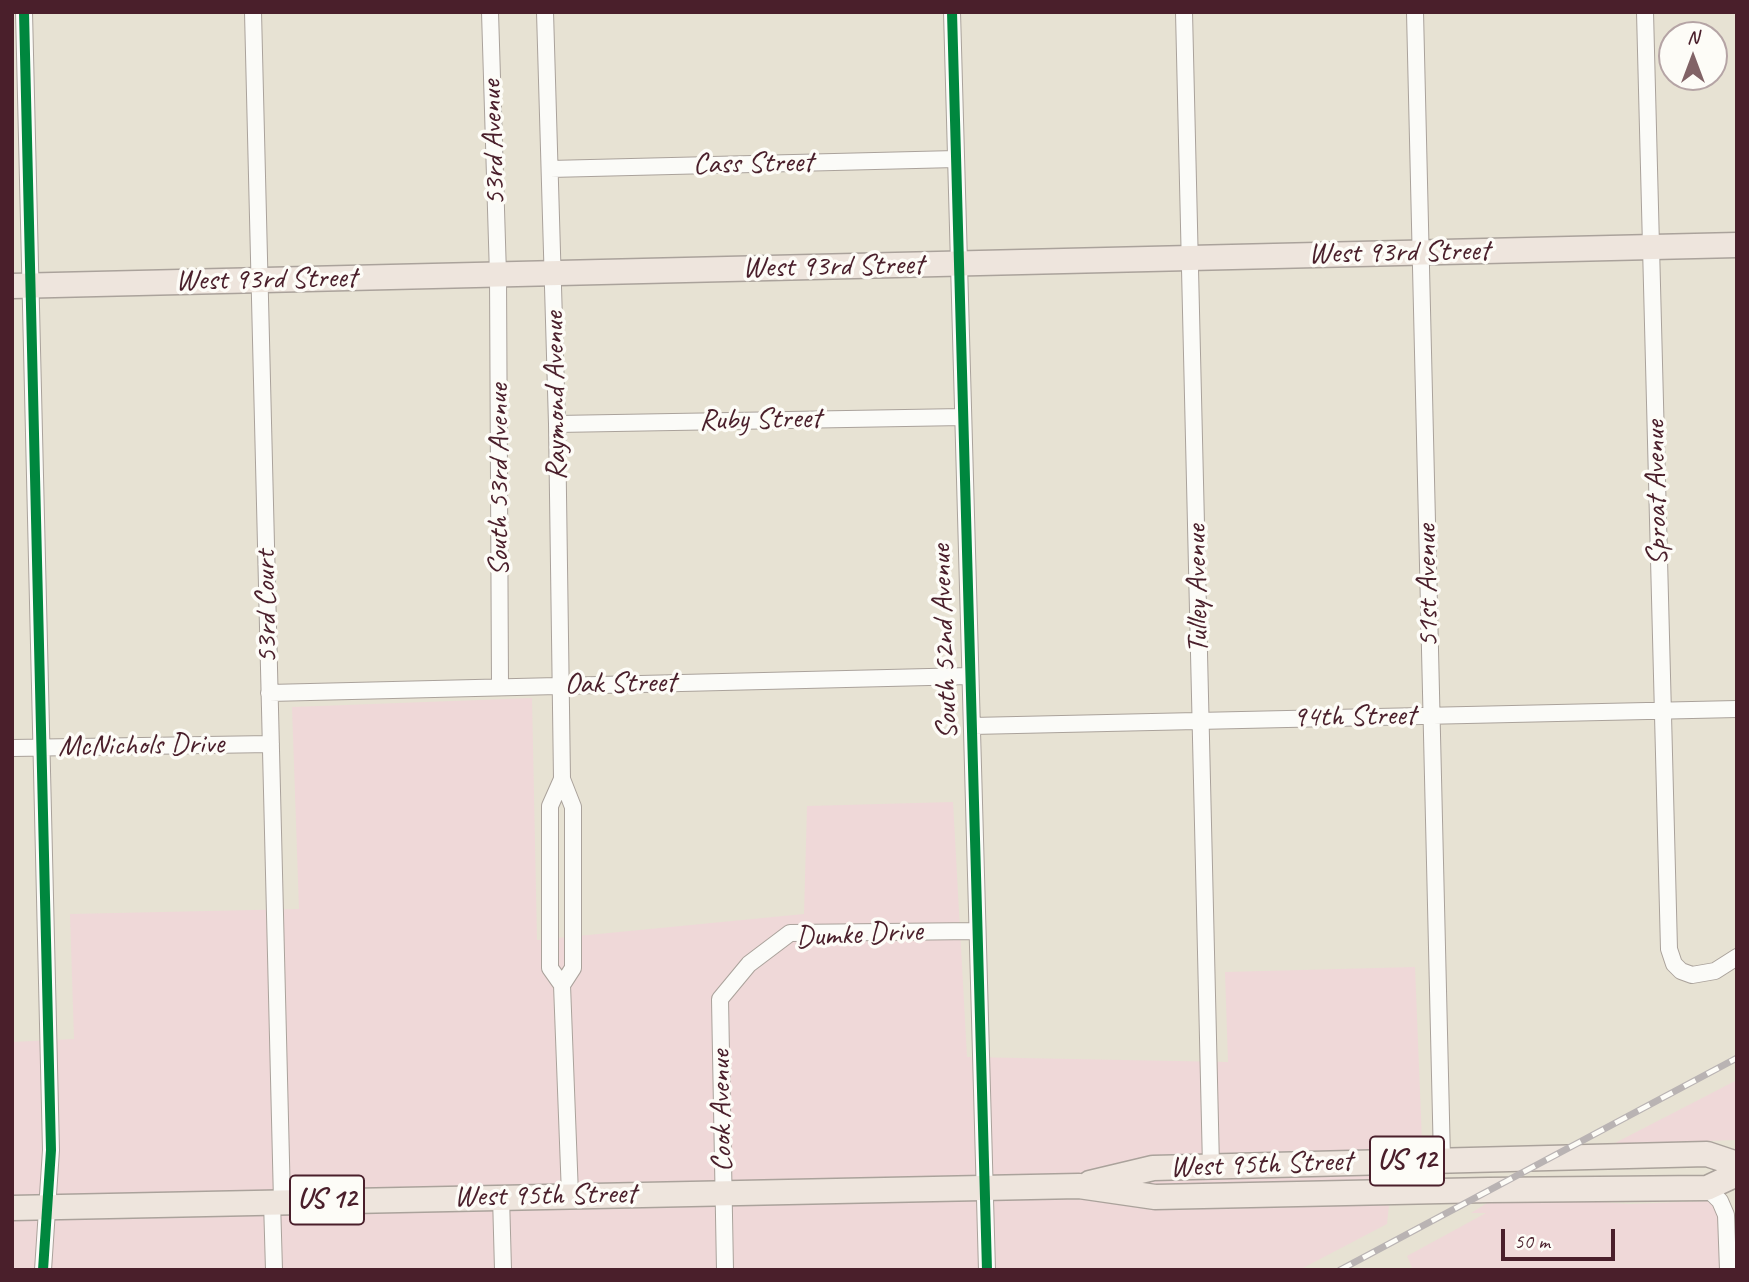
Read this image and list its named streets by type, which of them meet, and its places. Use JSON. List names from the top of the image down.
{
  "streets": {
    "main road": ["West 93rd Street", "US 12", "West 95th Street"],
    "street": [
      "53rd Avenue",
      "Cass Street",
      "Raymond Avenue",
      "Ruby Street",
      "South 53rd Avenue",
      "Sproat Avenue",
      "51st Avenue",
      "Tulley Avenue",
      "53rd Court",
      "South 52nd Avenue",
      "Oak Street",
      "94th Street",
      "McNichols Drive",
      "Dumke Drive",
      "Cook Avenue"
    ]
  },
  "crossings": [
    ["53rd Avenue", "West 93rd Street"],
    ["53rd Avenue", "South 53rd Avenue"],
    ["Cass Street", "Raymond Avenue"],
    ["Cass Street", "South 52nd Avenue"],
    ["West 93rd Street", "Raymond Avenue"],
    ["West 93rd Street", "South 53rd Avenue"],
    ["West 93rd Street", "Sproat Avenue"],
    ["West 93rd Street", "51st Avenue"],
    ["West 93rd Street", "Tulley Avenue"],
    ["West 93rd Street", "53rd Court"],
    ["West 93rd Street", "South 52nd Avenue"],
    ["Raymond Avenue", "Ruby Street"],
    ["Raymond Avenue", "Oak Street"],
    ["Raymond Avenue", "West 95th Street"],
    ["Ruby Street", "South 52nd Avenue"],
    ["South 53rd Avenue", "Oak Street"],
    ["Sproat Avenue", "94th Street"],
    ["51st Avenue", "94th Street"],
    ["51st Avenue", "West 95th Street"],
    ["Tulley Avenue", "94th Street"],
    ["Tulley Avenue", "West 95th Street"],
    ["53rd Court", "Oak Street"],
    ["53rd Court", "McNichols Drive"],
    ["53rd Court", "West 95th Street"],
    ["South 52nd Avenue", "Oak Street"],
    ["South 52nd Avenue", "94th Street"],
    ["South 52nd Avenue", "Dumke Drive"],
    ["South 52nd Avenue", "West 95th Street"],
    ["Dumke Drive", "Cook Avenue"],
    ["Cook Avenue", "West 95th Street"]
  ],
  "scale_bar": "50 m",
  "north": "top"
}
